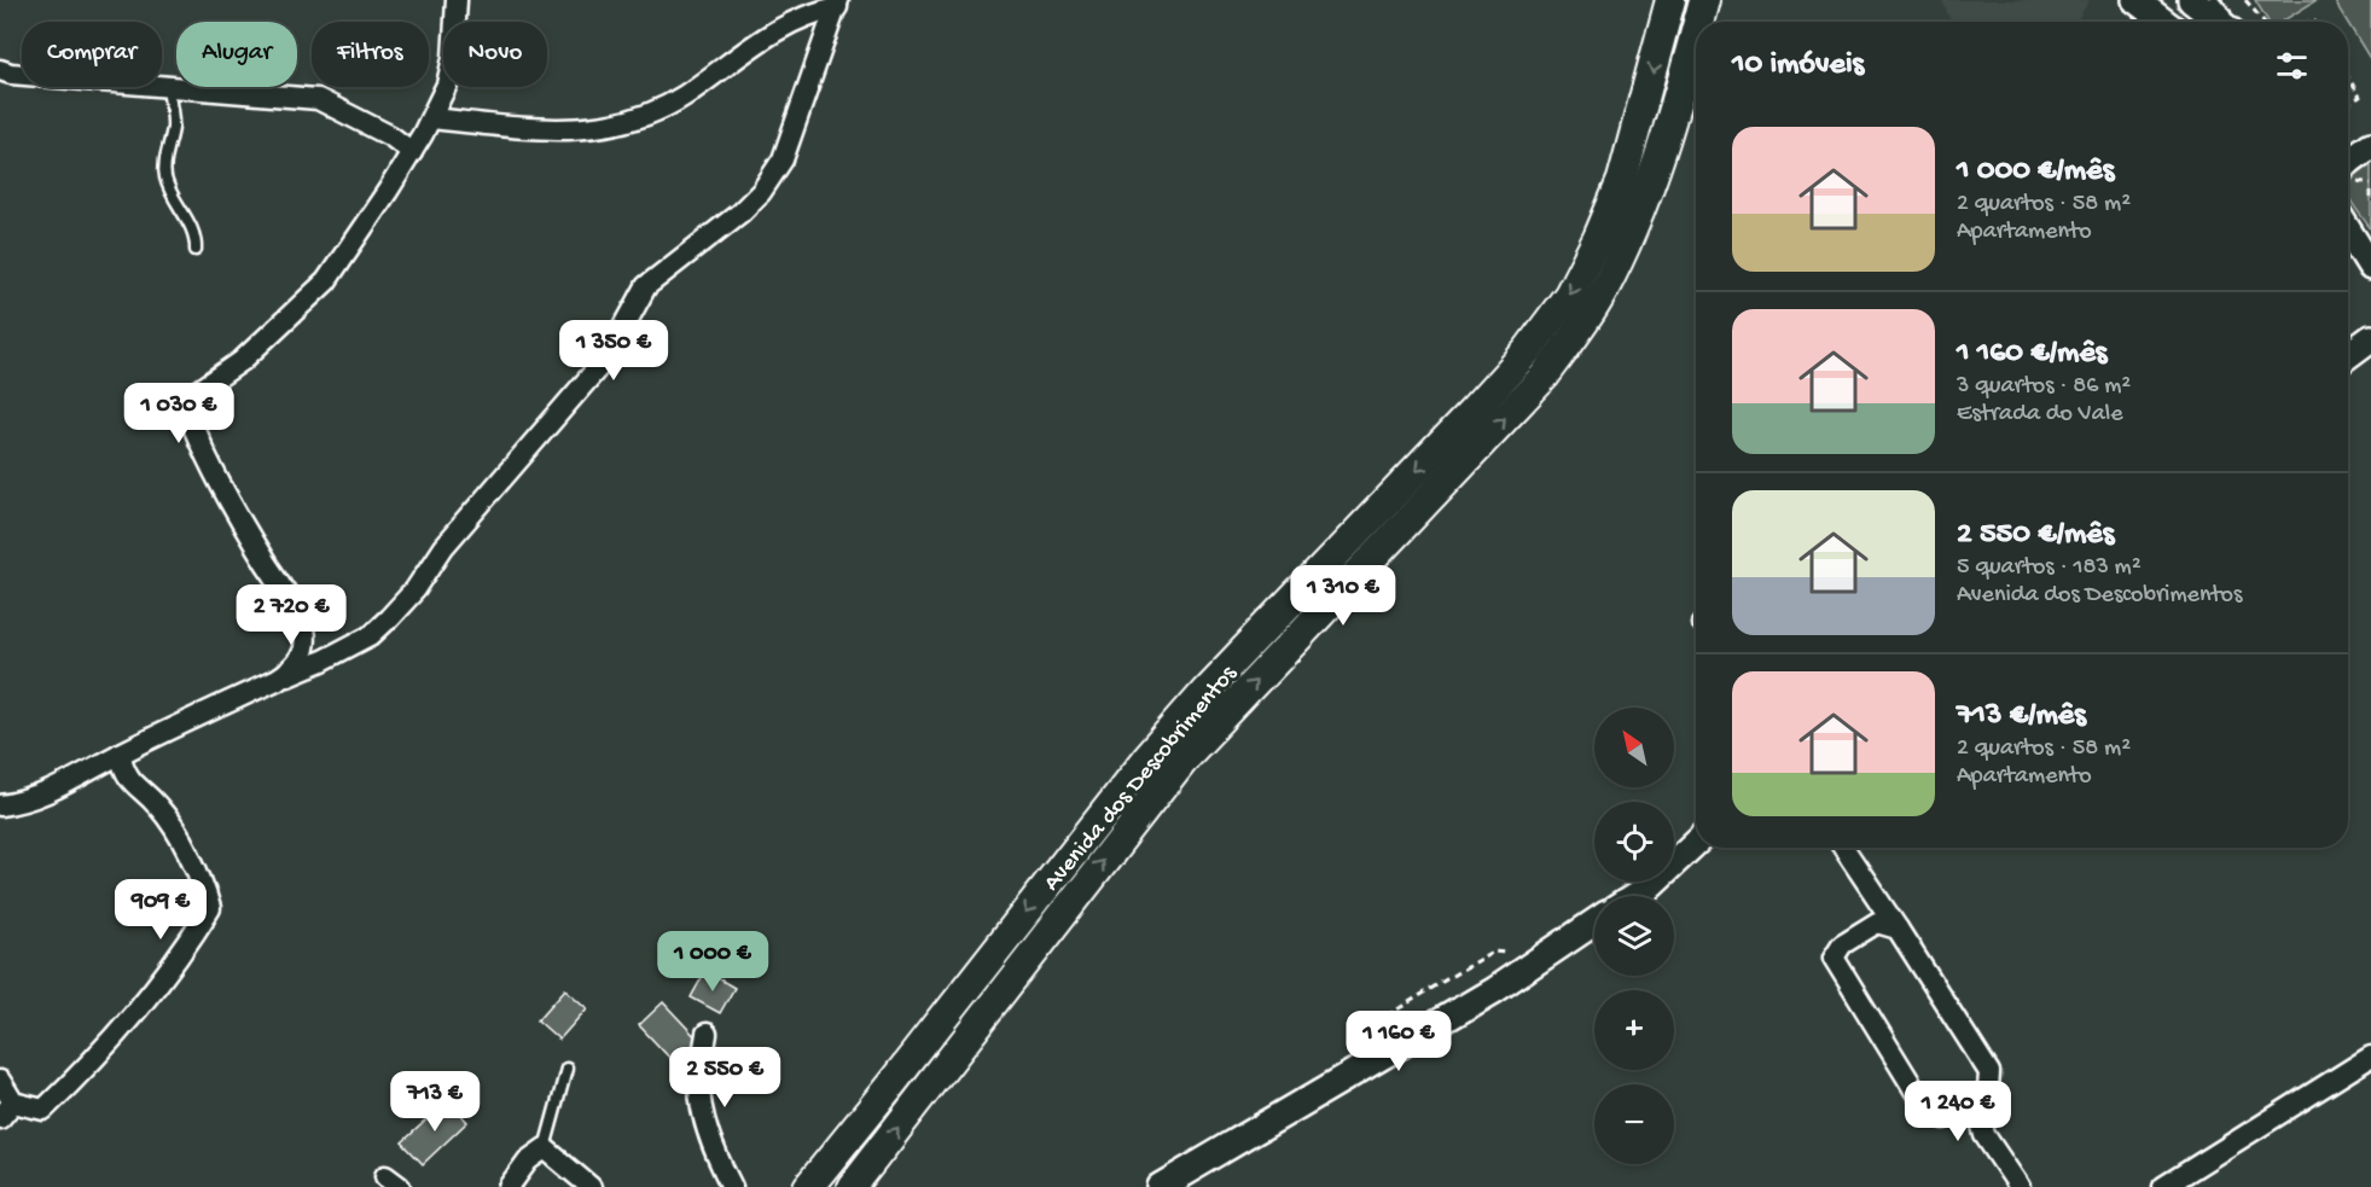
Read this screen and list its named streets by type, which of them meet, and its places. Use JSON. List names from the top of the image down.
{
  "streets": {
    "main road": ["Avenida dos Descobrimentos"]
  },
  "north": "top left",
  "page": {
    "chip": [
      "Comprar",
      "Alugar",
      "Filtros",
      "Novo"
    ],
    "heading": "10 imóveis",
    "list": [
      {
        "name": "1 000 €/mês",
        "note": "2 quartos · 58 m² · Apartamento"
      },
      {
        "name": "1 160 €/mês",
        "note": "3 quartos · 86 m² · Estrada do Vale"
      },
      {
        "name": "2 550 €/mês",
        "note": "5 quartos · 183 m² · Avenida dos Descobrimentos"
      },
      {
        "name": "713 €/mês",
        "note": "2 quartos · 58 m² · Apartamento"
      }
    ],
    "price": [
      "1 350 €",
      "1 030 €",
      "1 310 €",
      "2 720 €",
      "909 €",
      "1 000 €",
      "1 160 €",
      "2 550 €",
      "713 €",
      "1 240 €"
    ],
    "map_buttons": ["+", "−"]
  }
}
